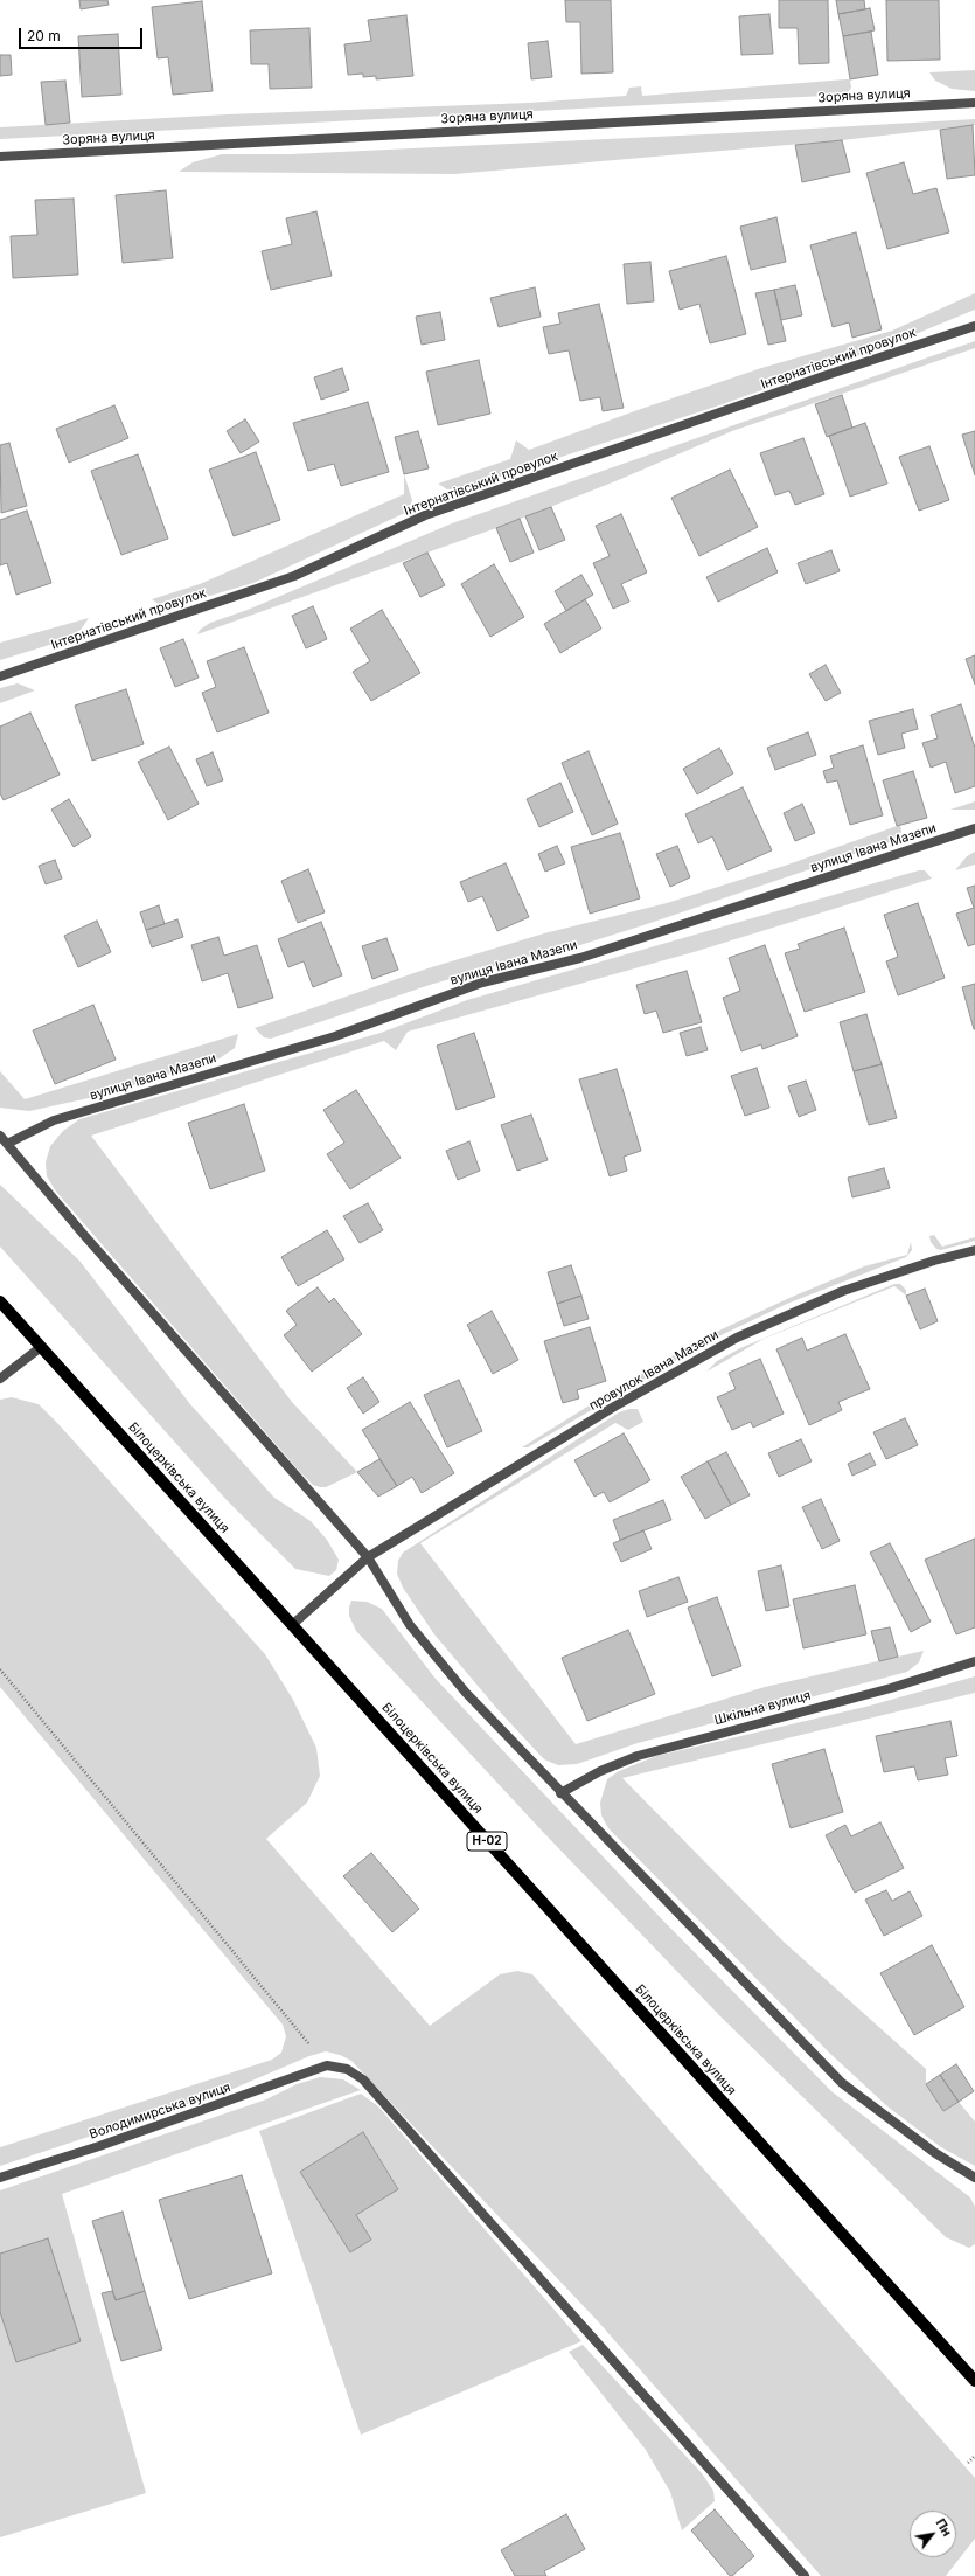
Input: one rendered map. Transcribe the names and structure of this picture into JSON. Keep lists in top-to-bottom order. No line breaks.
{"streets":{"main road":["Білоцерківська вулиця","Н-02"],"street":["Зоряна вулиця","Інтернатівський провулок","вулиця Івана Мазепи","провулок Івана Мазепи","Шкільна вулиця","Володимирська вулиця"]},"crossings":[["провулок Івана Мазепи","Білоцерківська вулиця"]],"scale_bar":"20 m","north":"top right"}
